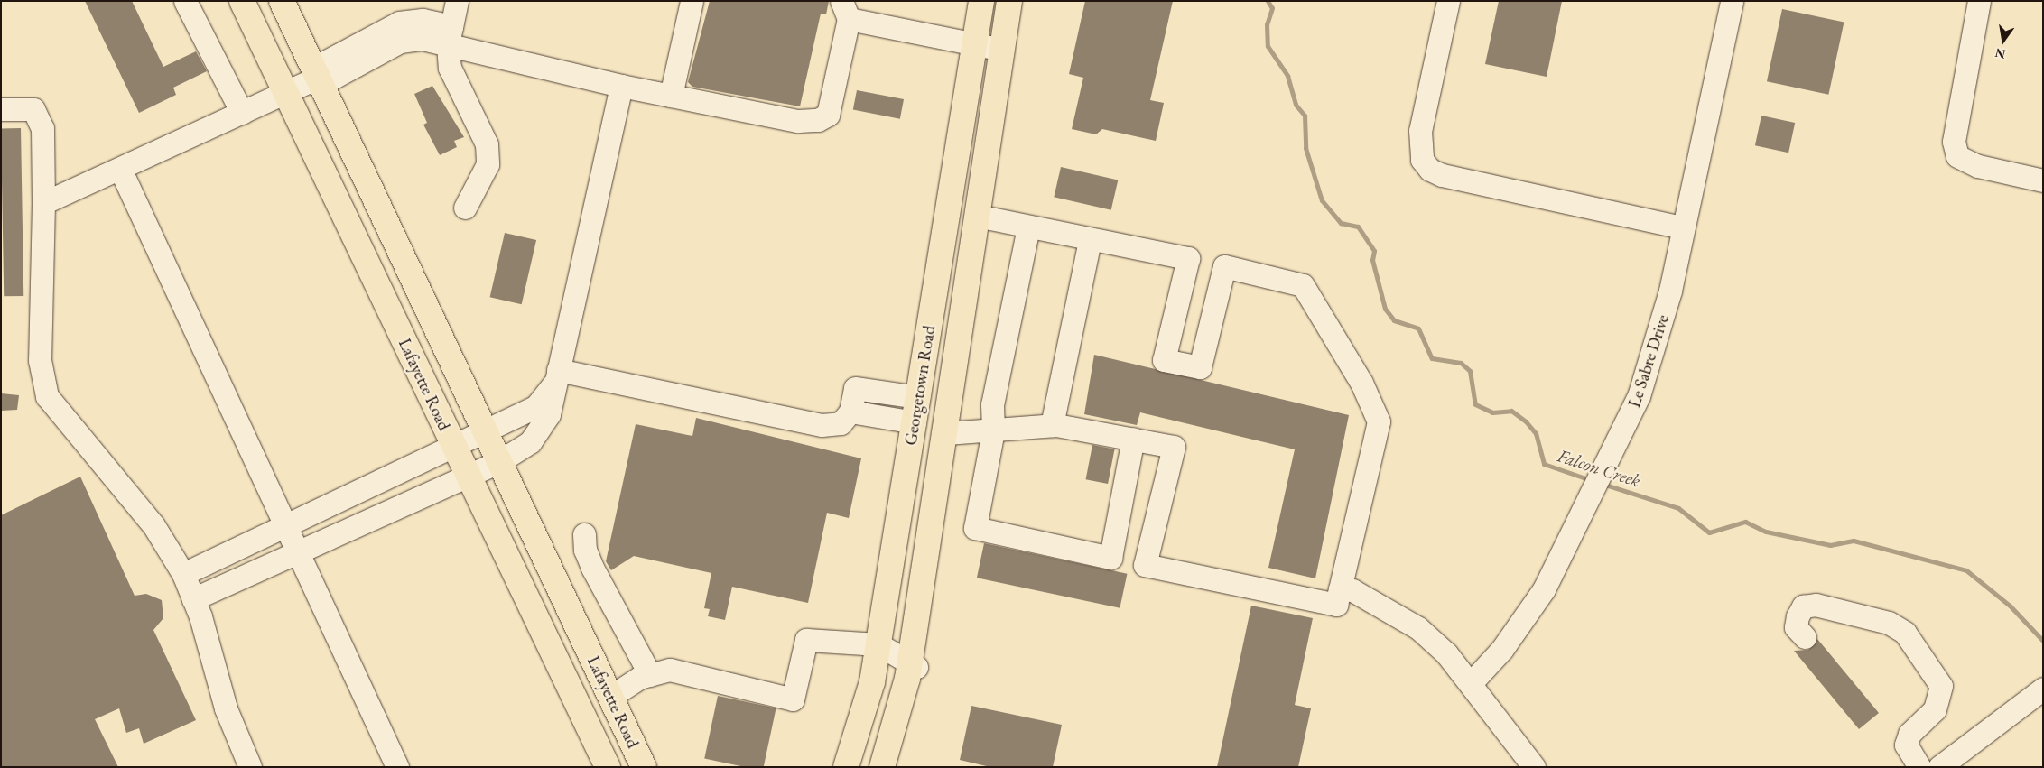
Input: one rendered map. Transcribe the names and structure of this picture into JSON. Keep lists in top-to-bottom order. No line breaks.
{"streets":{"main road":["Lafayette Road","Georgetown Road"],"street":["Le Sabre Drive"]},"water":["Falcon Creek"],"north":"bottom"}
